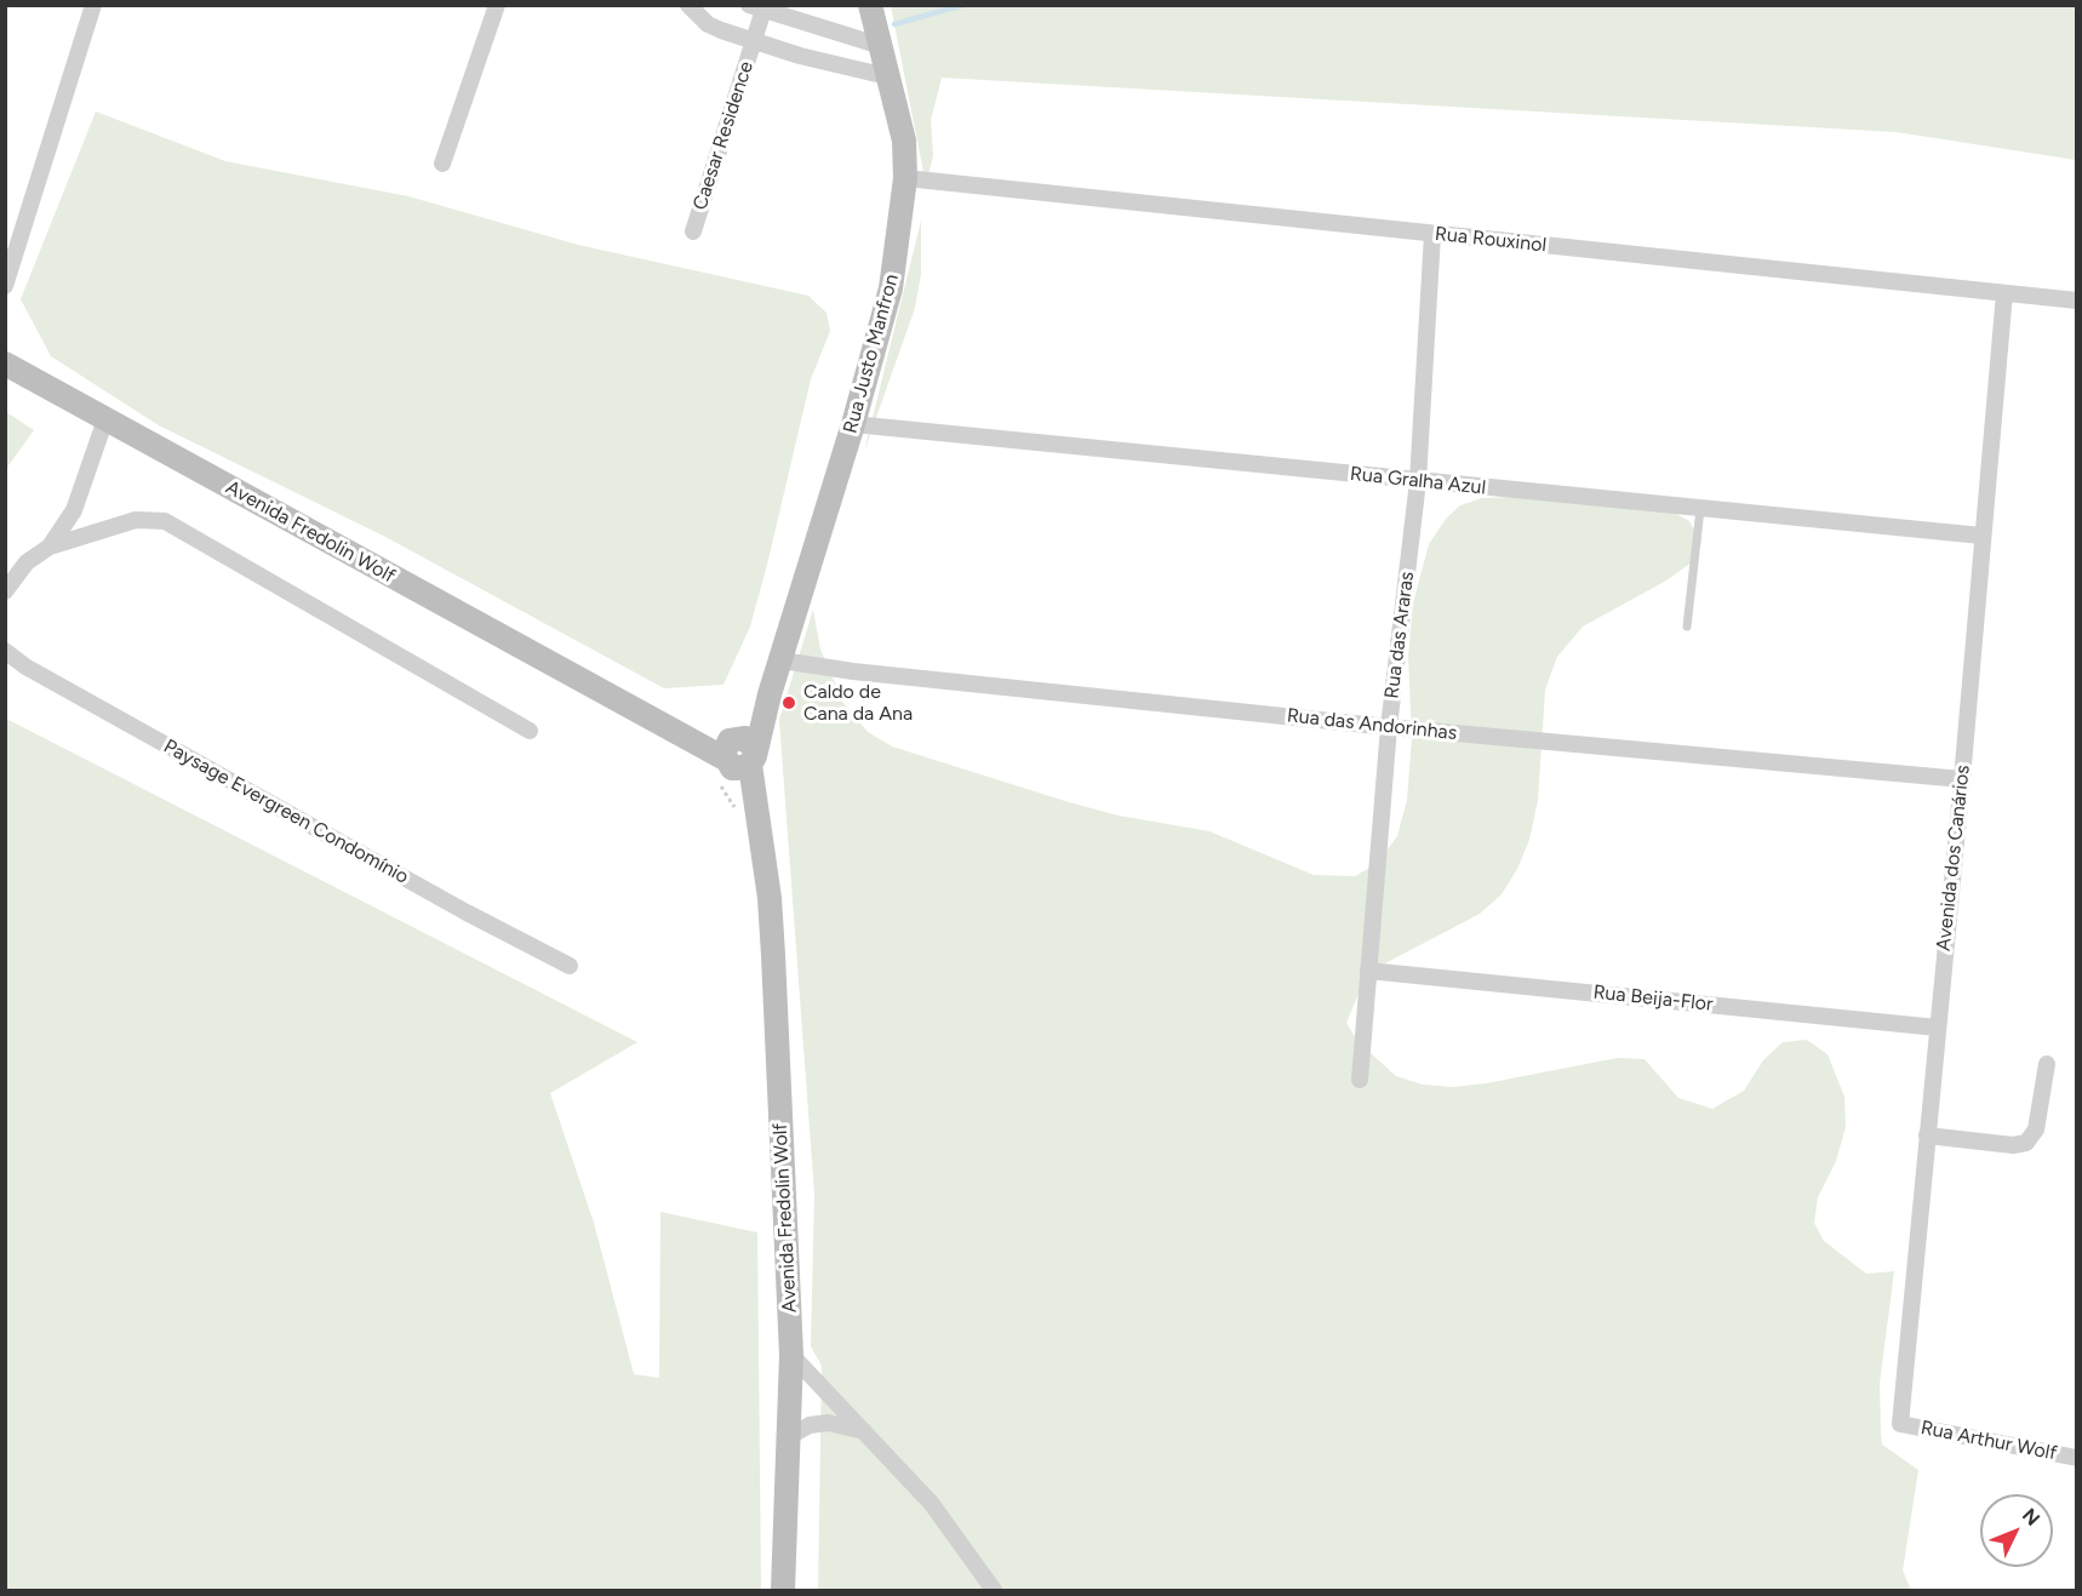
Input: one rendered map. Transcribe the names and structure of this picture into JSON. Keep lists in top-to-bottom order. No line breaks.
{"streets":{"main road":["Rua Justo Manfron","Avenida Fredolin Wolf"],"street":["Caesar Residence","Rua Rouxinol","Rua Gralha Azul","Rua das Araras","Rua das Andorinhas","Paysage Evergreen Condomínio","Avenida dos Canários","Rua Beija-Flor","Rua Arthur Wolf"]},"crossings":[["Caesar Residence","Rua Justo Manfron"],["Rua Rouxinol","Rua Justo Manfron"],["Rua Rouxinol","Rua das Araras"],["Rua Rouxinol","Avenida dos Canários"],["Rua Justo Manfron","Rua Gralha Azul"],["Rua Justo Manfron","Avenida Fredolin Wolf"],["Rua Justo Manfron","Rua das Andorinhas"],["Rua Gralha Azul","Rua das Araras"],["Rua Gralha Azul","Avenida dos Canários"],["Rua das Araras","Rua das Andorinhas"],["Rua das Araras","Rua Beija-Flor"],["Rua das Andorinhas","Avenida dos Canários"],["Avenida dos Canários","Rua Beija-Flor"],["Avenida dos Canários","Rua Arthur Wolf"]],"places":["Caldo de Cana da Ana"],"north":"top right"}
